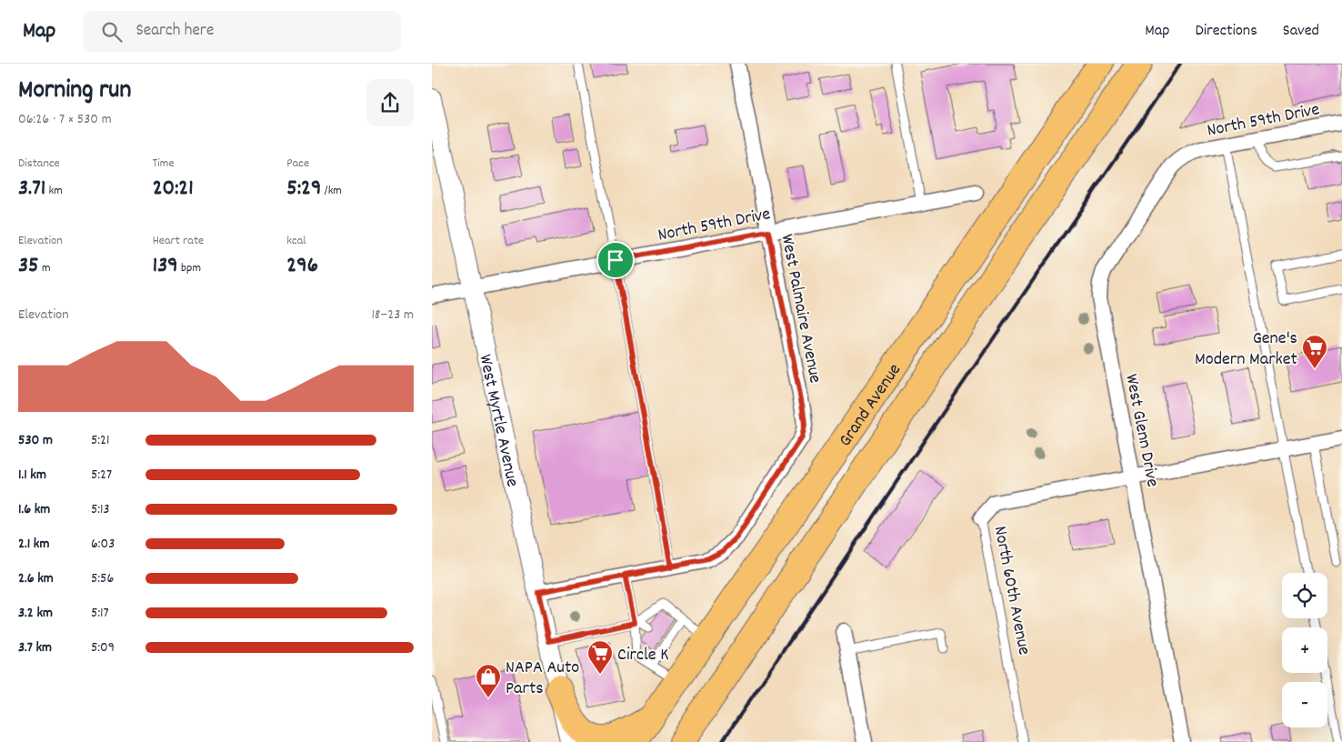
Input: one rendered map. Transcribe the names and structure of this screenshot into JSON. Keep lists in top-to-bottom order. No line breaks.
{"streets":{"highway":["Grand Avenue"],"street":["North 59th Drive","West Palmaire Avenue","West Myrtle Avenue","West Glenn Drive","North 60th Avenue"]},"crossings":[["North 59th Drive","West Palmaire Avenue"],["North 59th Drive","West Myrtle Avenue"],["North 59th Drive","West Glenn Drive"],["West Glenn Drive","North 60th Avenue"]],"places":{"supermarket":["Gene's Modern Market","Circle K"],"shop":["NAPA Auto Parts"]},"page":{"header":"Map","search":"Search here","nav":["Map","Directions","Saved"],"heading":["Morning run","06:26 · 7 × 530 m"],"stats":[["Distance","3.71 km"],["Time","20:21"],["Pace","5:29 /km"],["Elevation","35 m"],["Heart rate","139 bpm"],["kcal","296"]],"chart":["Elevation","18–23 m"],"list":[{"name":"530 m","note":"5:21"},{"name":"1.1 km","note":"5:27"},{"name":"1.6 km","note":"5:13"},{"name":"2.1 km","note":"6:03"},{"name":"2.6 km","note":"5:56"},{"name":"3.2 km","note":"5:17"},{"name":"3.7 km","note":"5:09"}],"map_buttons":["+","−"]}}
